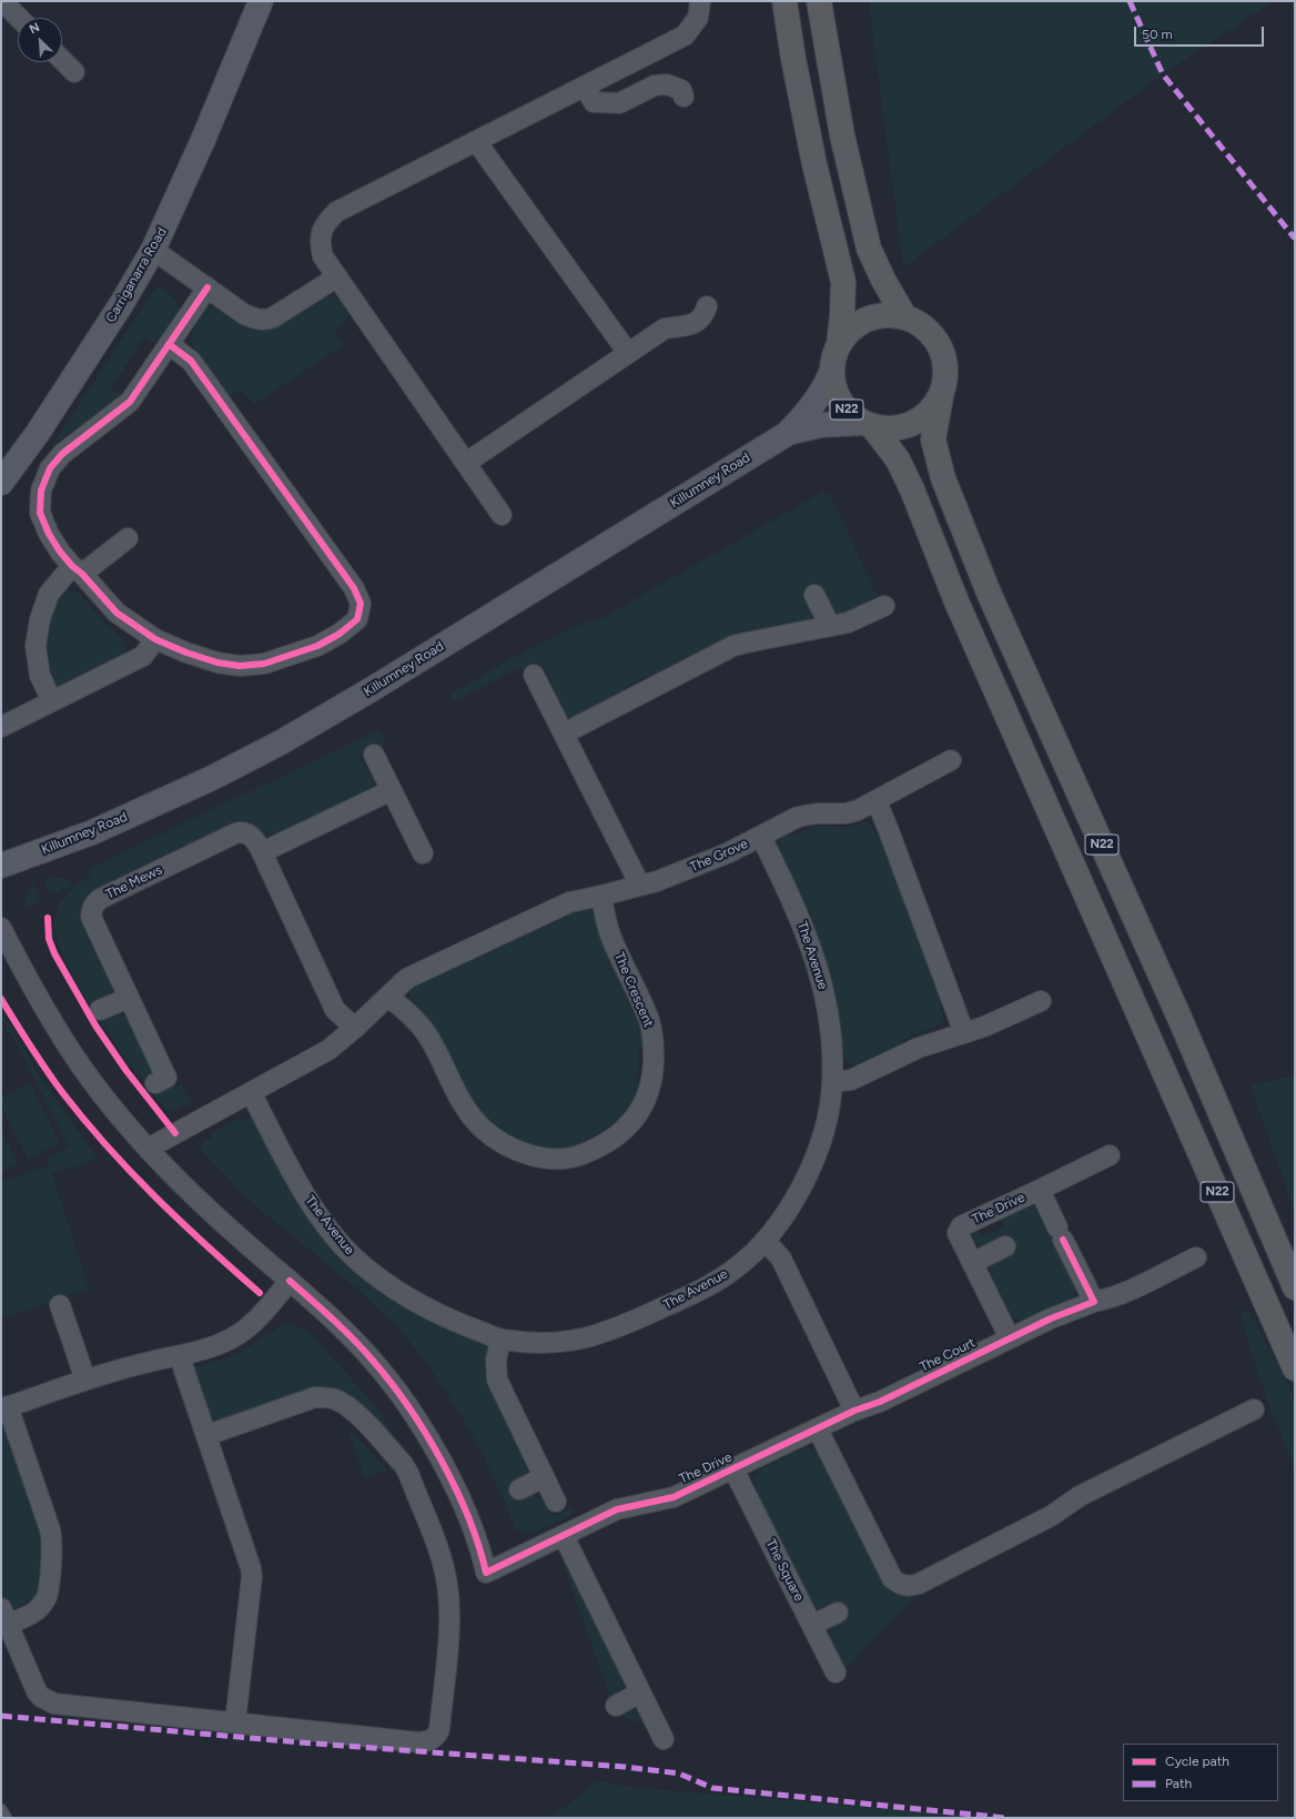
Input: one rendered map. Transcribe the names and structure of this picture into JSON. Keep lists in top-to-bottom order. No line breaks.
{"streets":{"highway":["N22"],"street":["Carriganarra Road","Killumney Road","The Grove","The Mews","The Avenue","The Crescent","The Drive","The Court","The Square"]},"crossings":[["N22","Killumney Road"],["The Grove","The Avenue"],["The Drive","The Court"],["The Drive","The Square"]],"legend":["Cycle path","Path"],"scale_bar":"50 m","north":"top left"}
